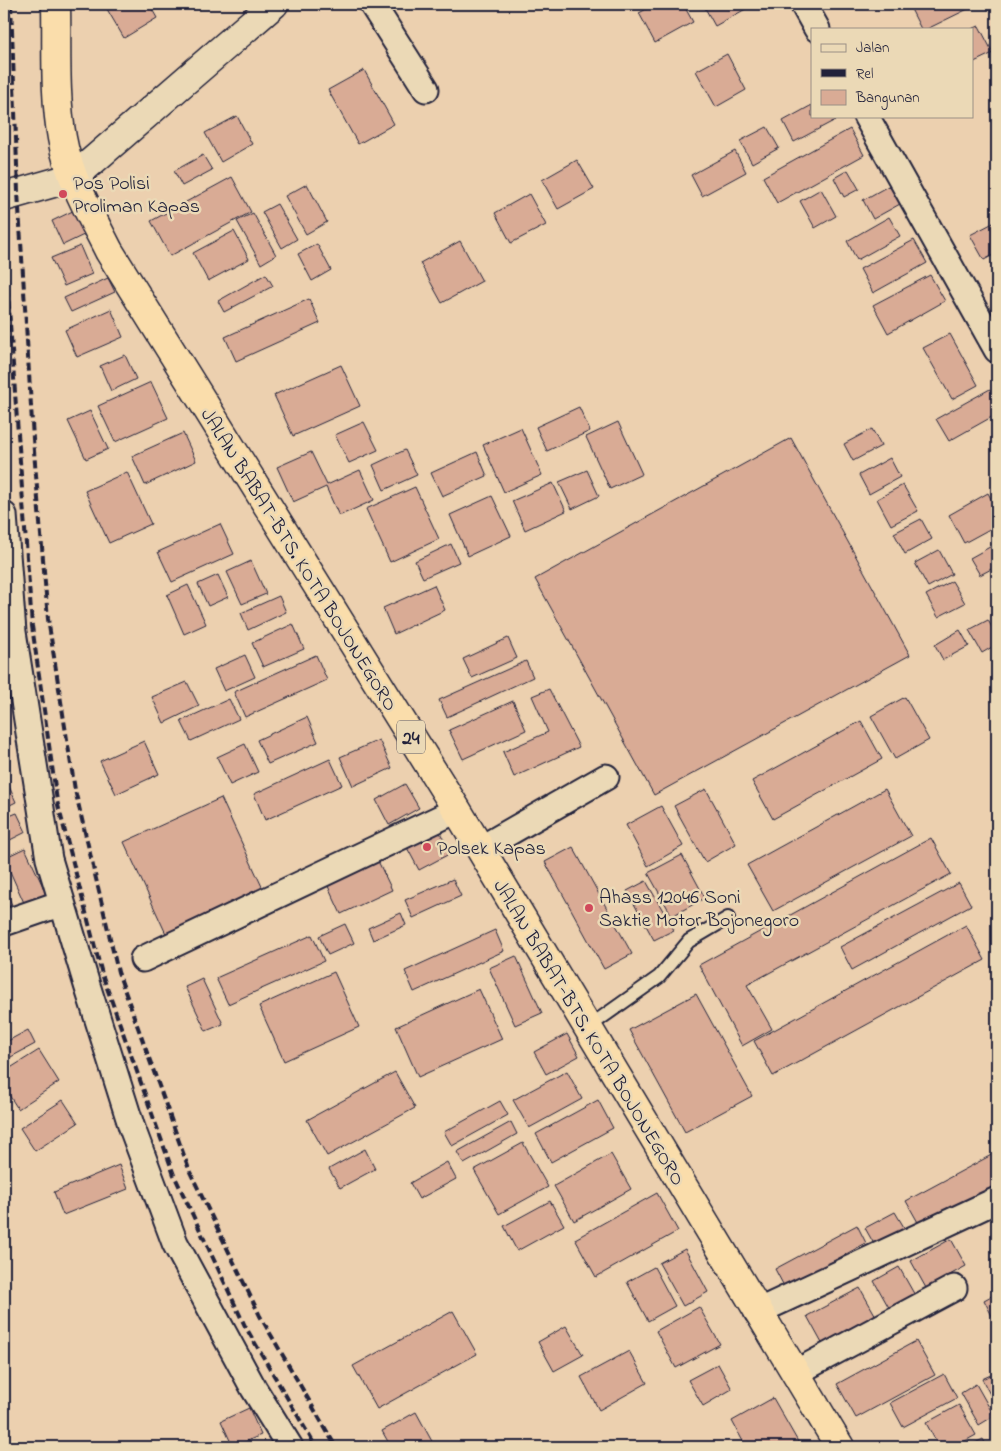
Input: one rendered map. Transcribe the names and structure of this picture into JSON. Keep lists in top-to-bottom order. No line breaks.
{"streets":{"highway":["JALAN BABAT-BTS. KOTA BOJONEGORO","24"]},"places":["Pos Polisi Proliman Kapas","Polsek Kapas","Ahass 12046 Soni Saktie Motor Bojonegoro"],"legend":["Jalan","Rel","Bangunan"]}
